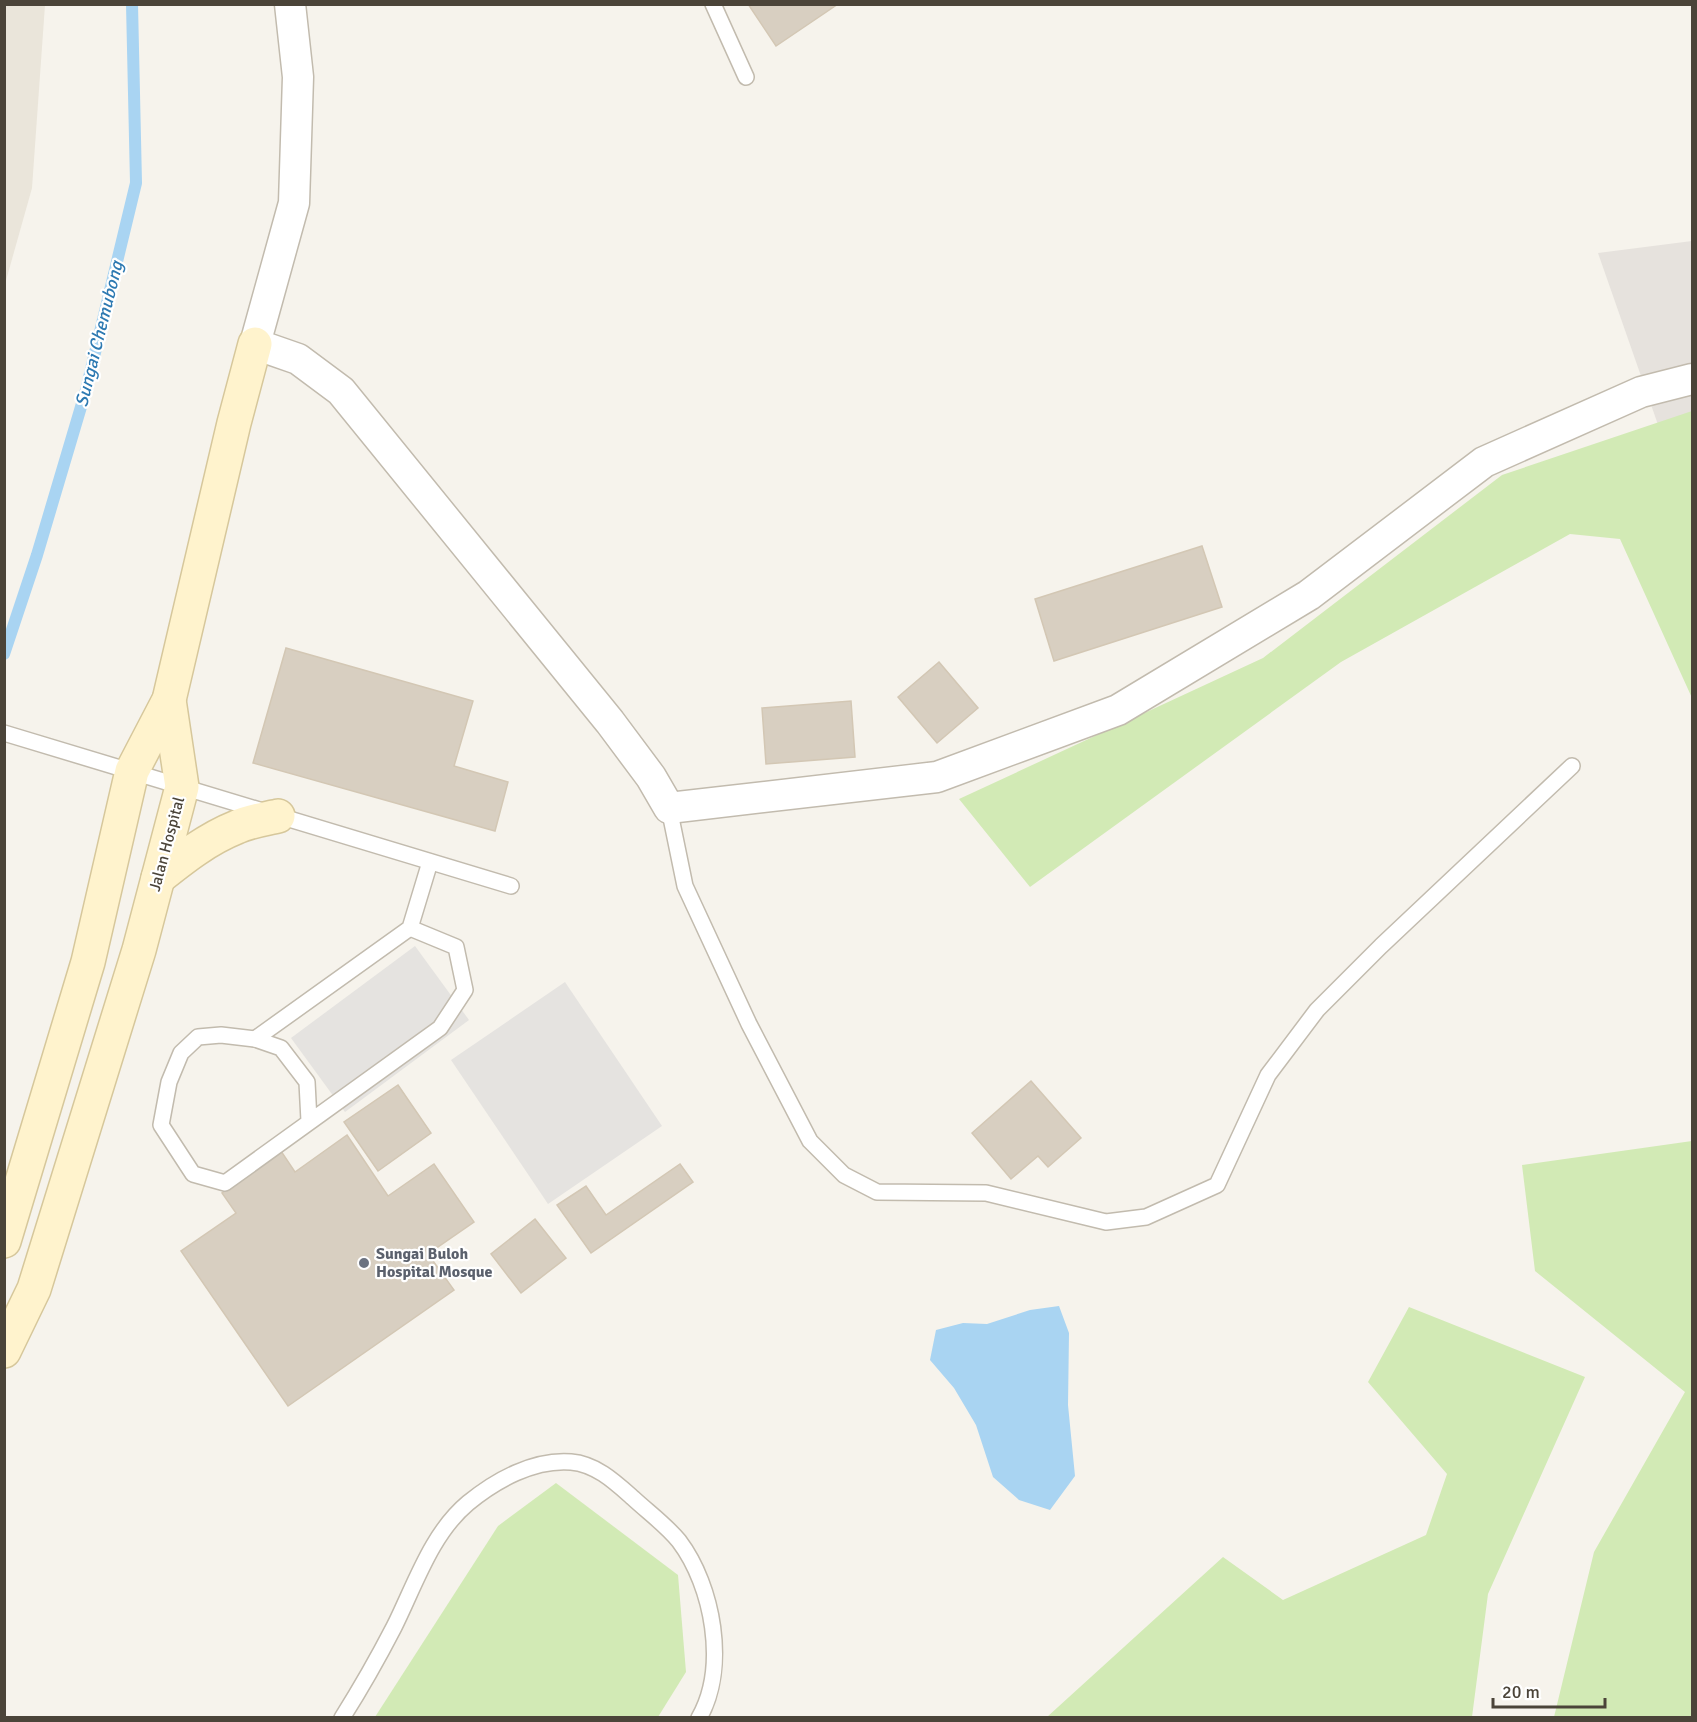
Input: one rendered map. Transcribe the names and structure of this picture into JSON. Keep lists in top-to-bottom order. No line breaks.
{"streets":{"main road":["Jalan Hospital"]},"water":["Sungai Chemubong"],"places":["Sungai Buloh Hospital Mosque"],"scale_bar":"20 m"}
